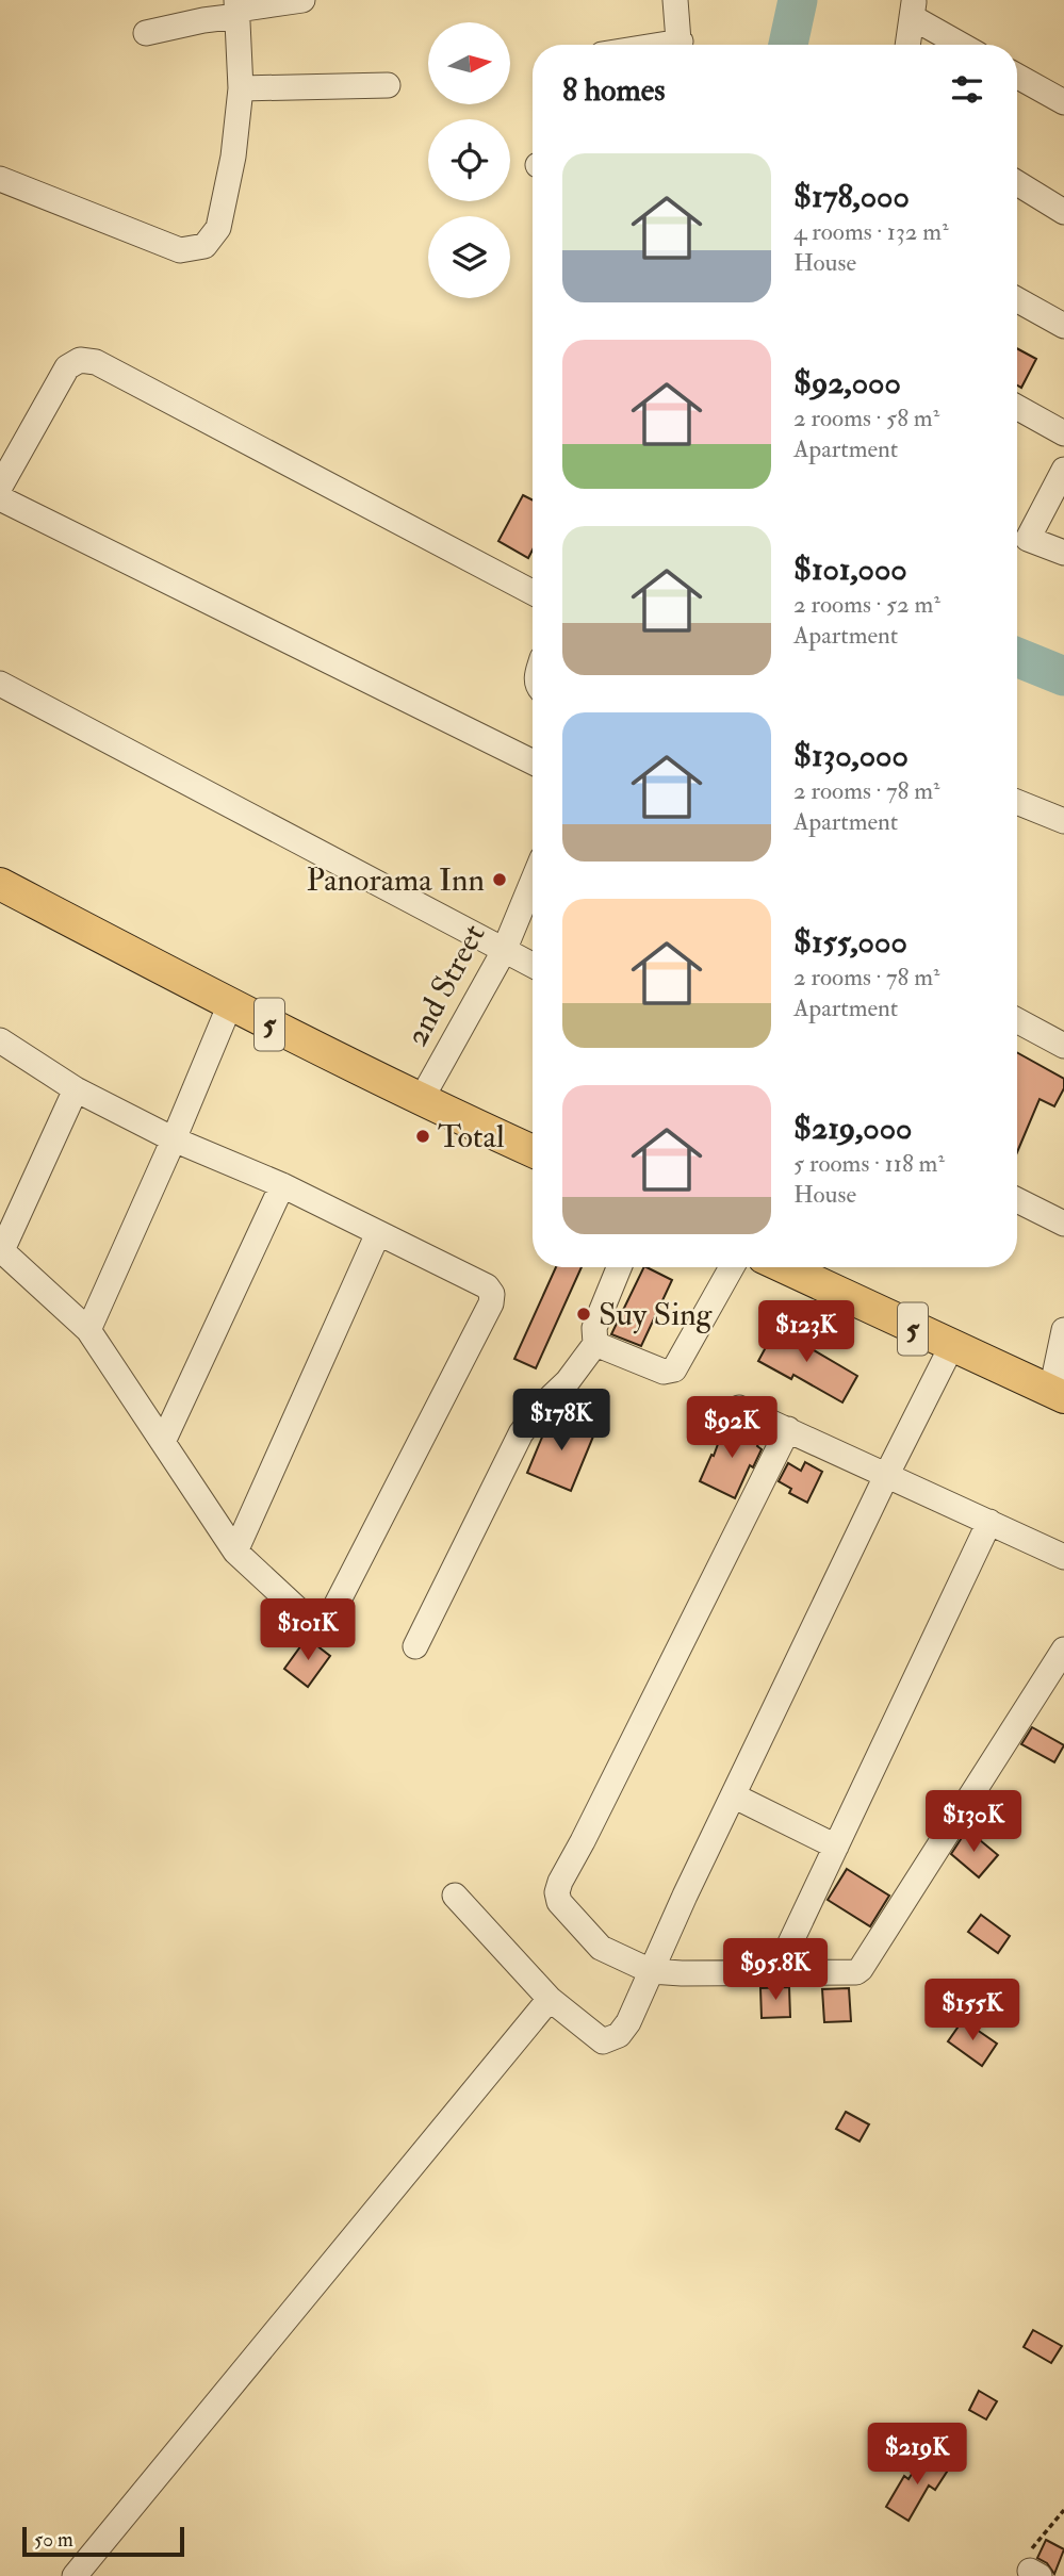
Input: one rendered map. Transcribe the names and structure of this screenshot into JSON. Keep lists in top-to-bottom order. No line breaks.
{"streets":{"main road":["5"],"street":["2nd Street"]},"crossings":[["2nd Street","5"]],"places":["Panorama Inn","Total","Suy Sing"],"scale_bar":"50 m","north":"right","page":{"heading":"8 homes","list":[{"name":"$178,000","note":"4 rooms · 132 m² · House"},{"name":"$92,000","note":"2 rooms · 58 m² · Apartment"},{"name":"$101,000","note":"2 rooms · 52 m² · Apartment"},{"name":"$130,000","note":"2 rooms · 78 m² · Apartment"},{"name":"$155,000","note":"2 rooms · 78 m² · Apartment"},{"name":"$219,000","note":"5 rooms · 118 m² · House"}],"price":["$123K","$178K","$92K","$101K","$130K","$95.8K","$155K","$219K"],"scale":"50 m"}}
